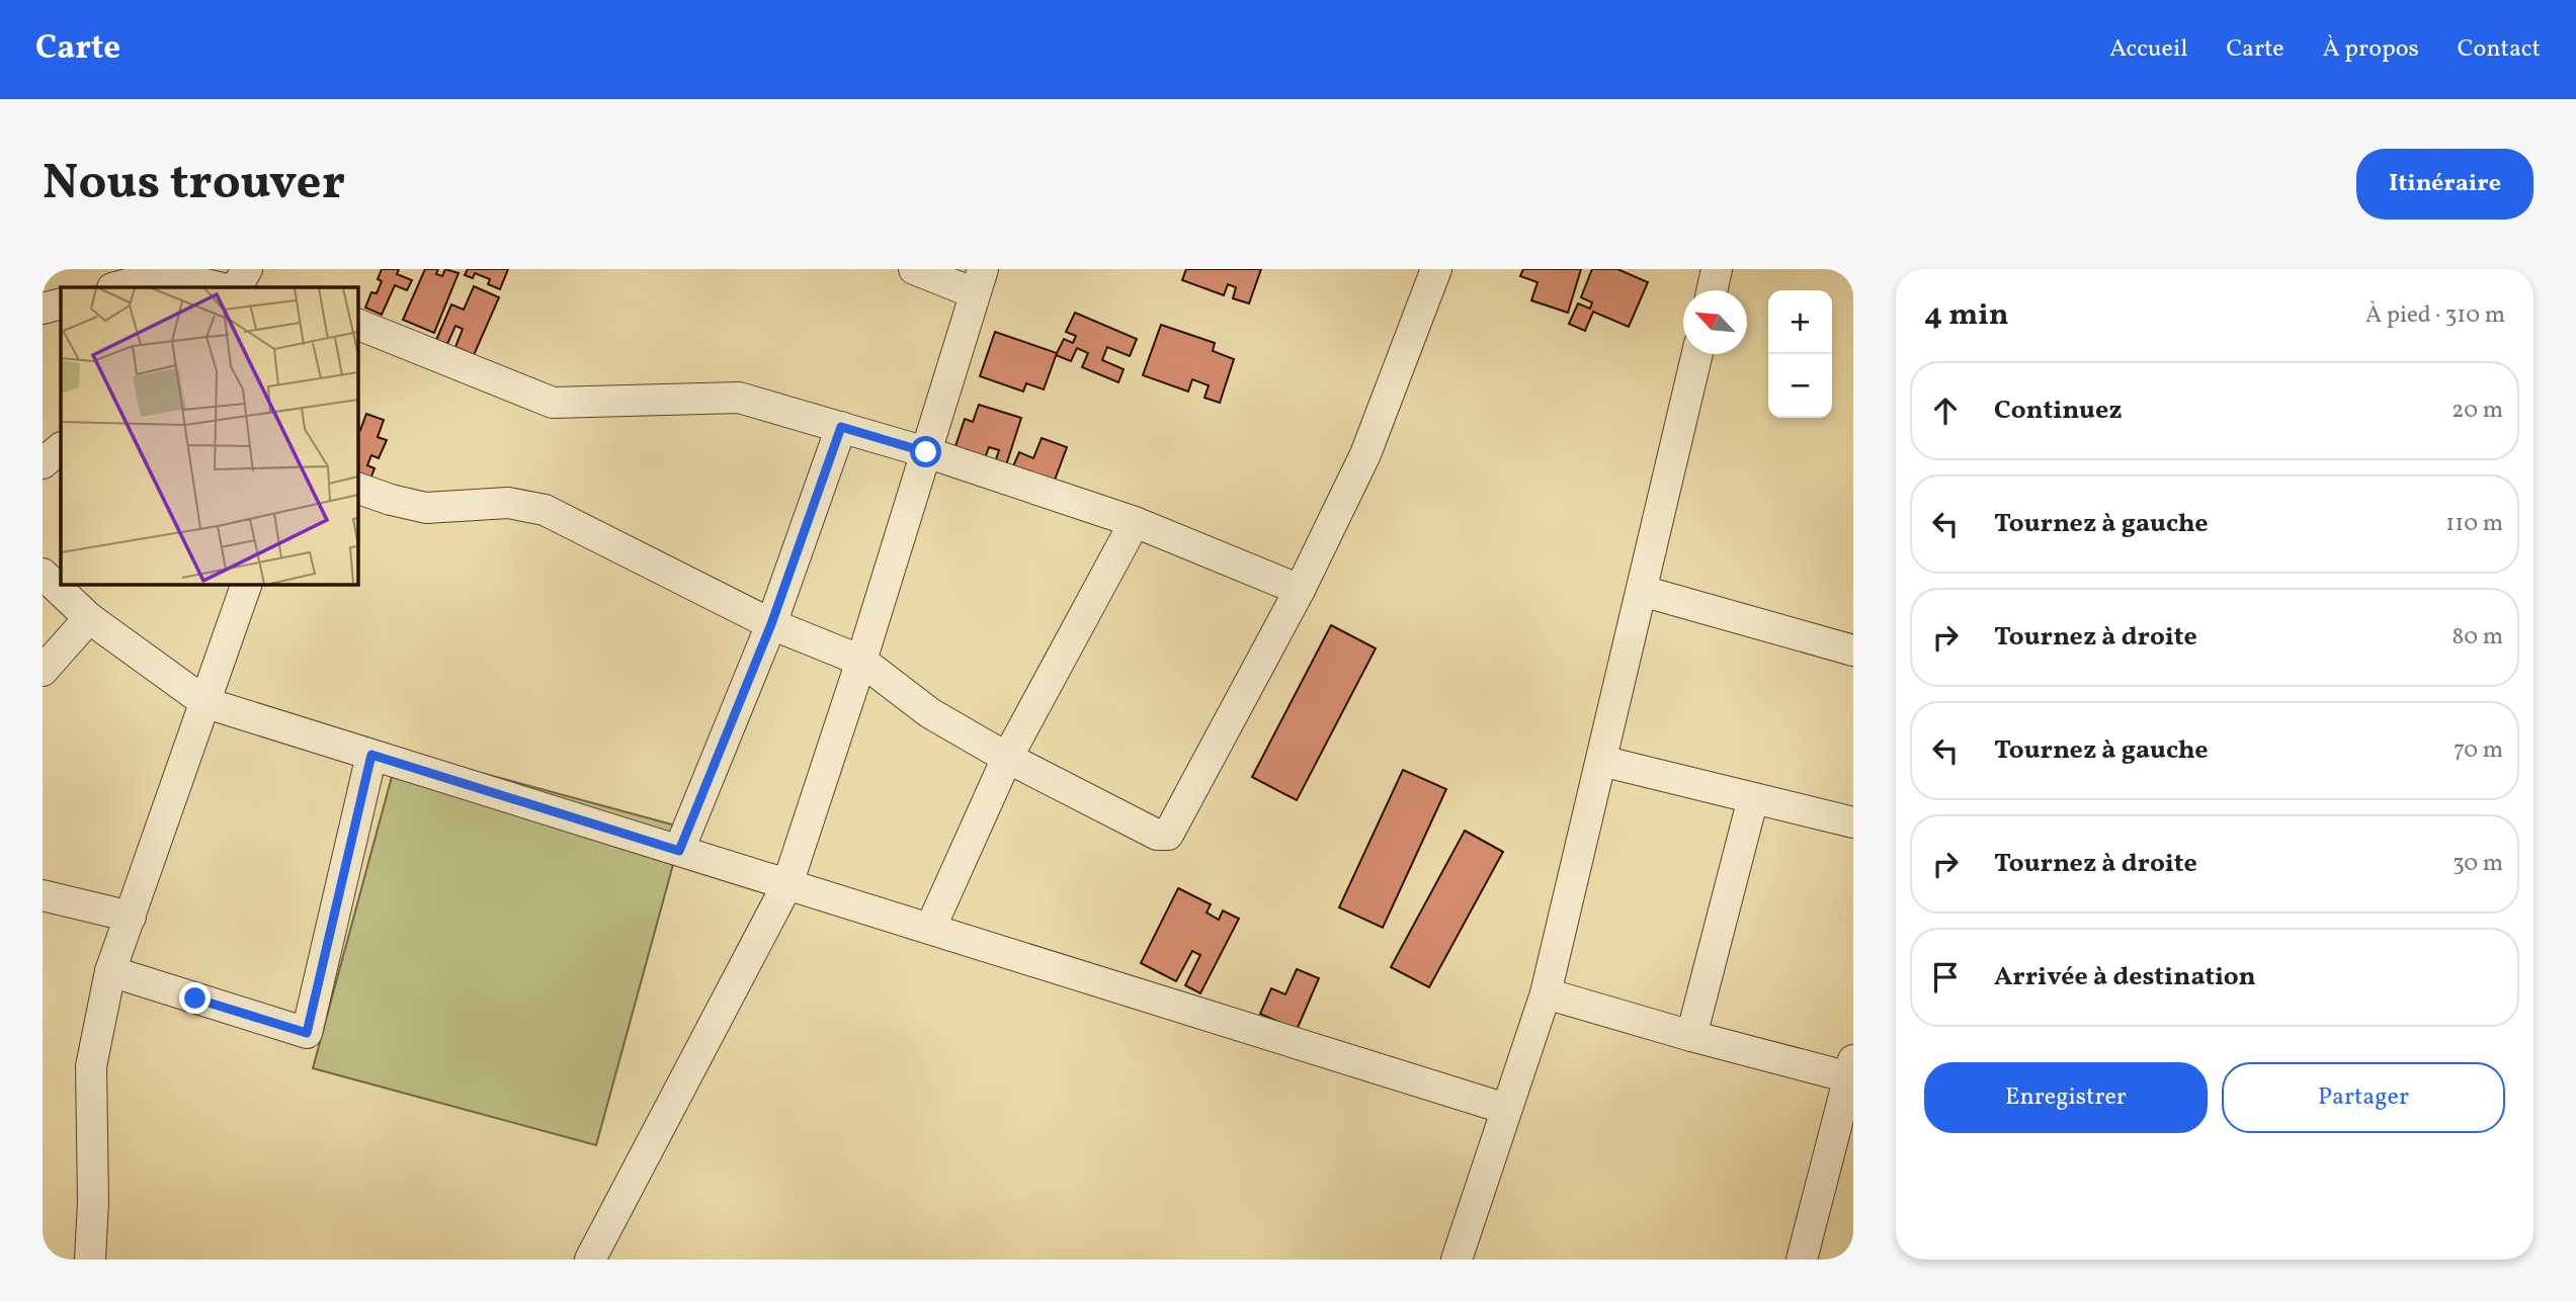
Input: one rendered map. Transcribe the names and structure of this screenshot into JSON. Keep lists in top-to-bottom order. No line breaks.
{"north":"top left","page":{"header":"Carte","nav":["Accueil","Carte","À propos","Contact"],"buttons":["Itinéraire",["Enregistrer","Partager"]],"title":"Nous trouver","heading":["4 min","À pied · 310 m"],"map_buttons":["+","−"],"list":[["Continuez","20 m"],["Tournez à gauche","110 m"],["Tournez à droite","80 m"],["Tournez à gauche","70 m"],["Tournez à droite","30 m"],"Arrivée à destination"]}}
